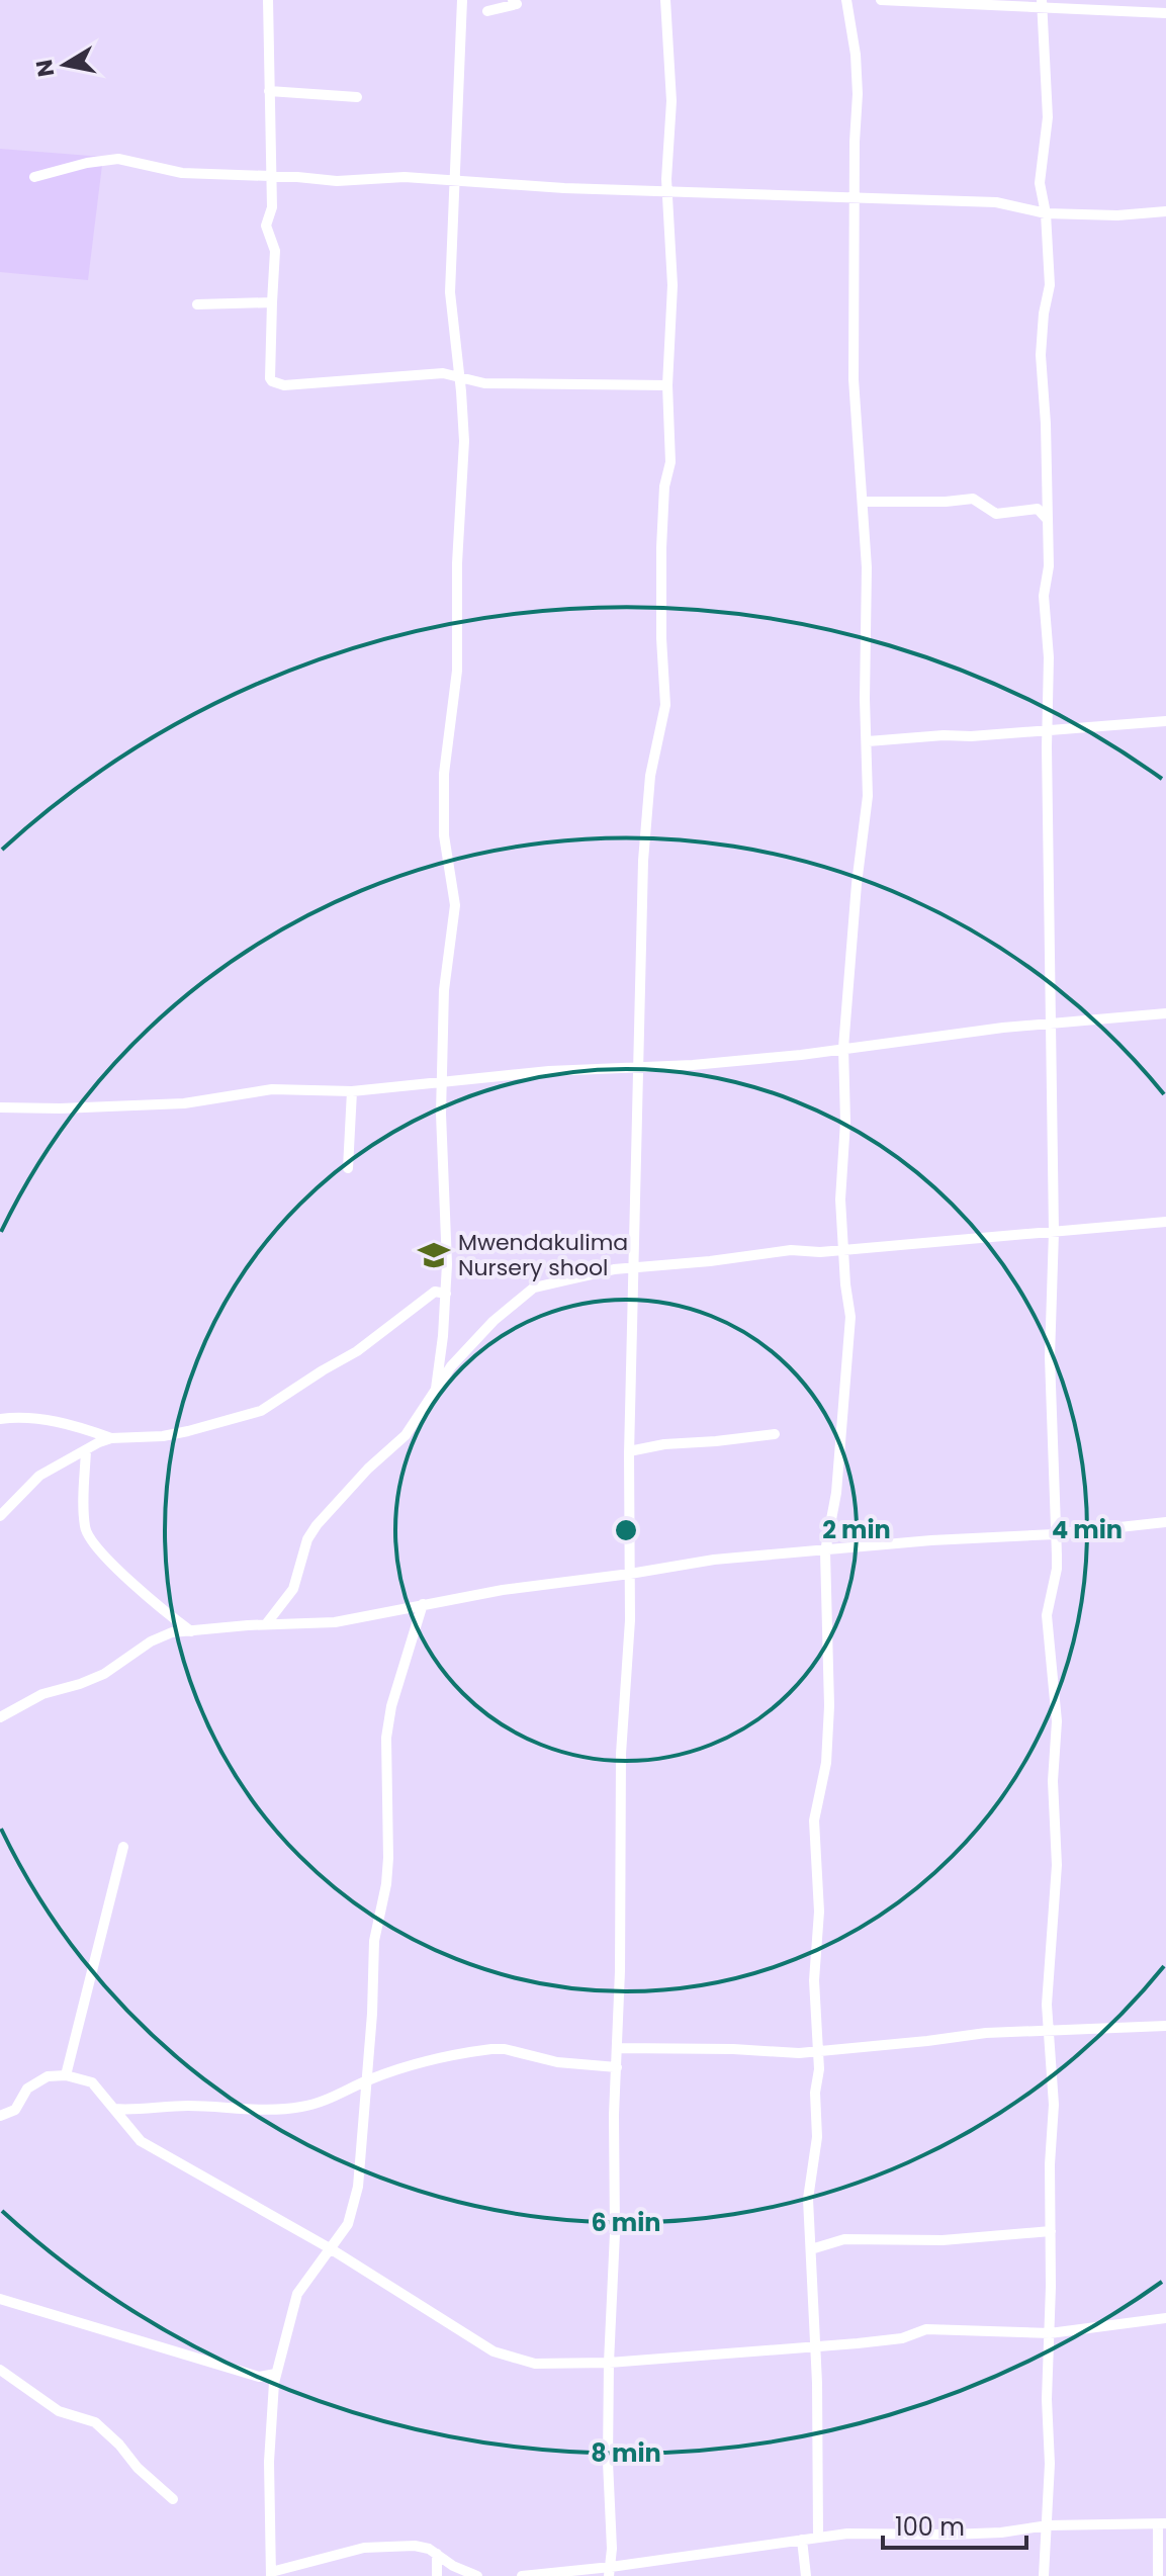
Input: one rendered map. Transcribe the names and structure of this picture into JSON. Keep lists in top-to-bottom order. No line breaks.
{"places":{"school or university":["Mwendakulima Nursery shool"]},"scale_bar":"100 m","north":"left","rings":["2 min","4 min","6 min","8 min"]}
